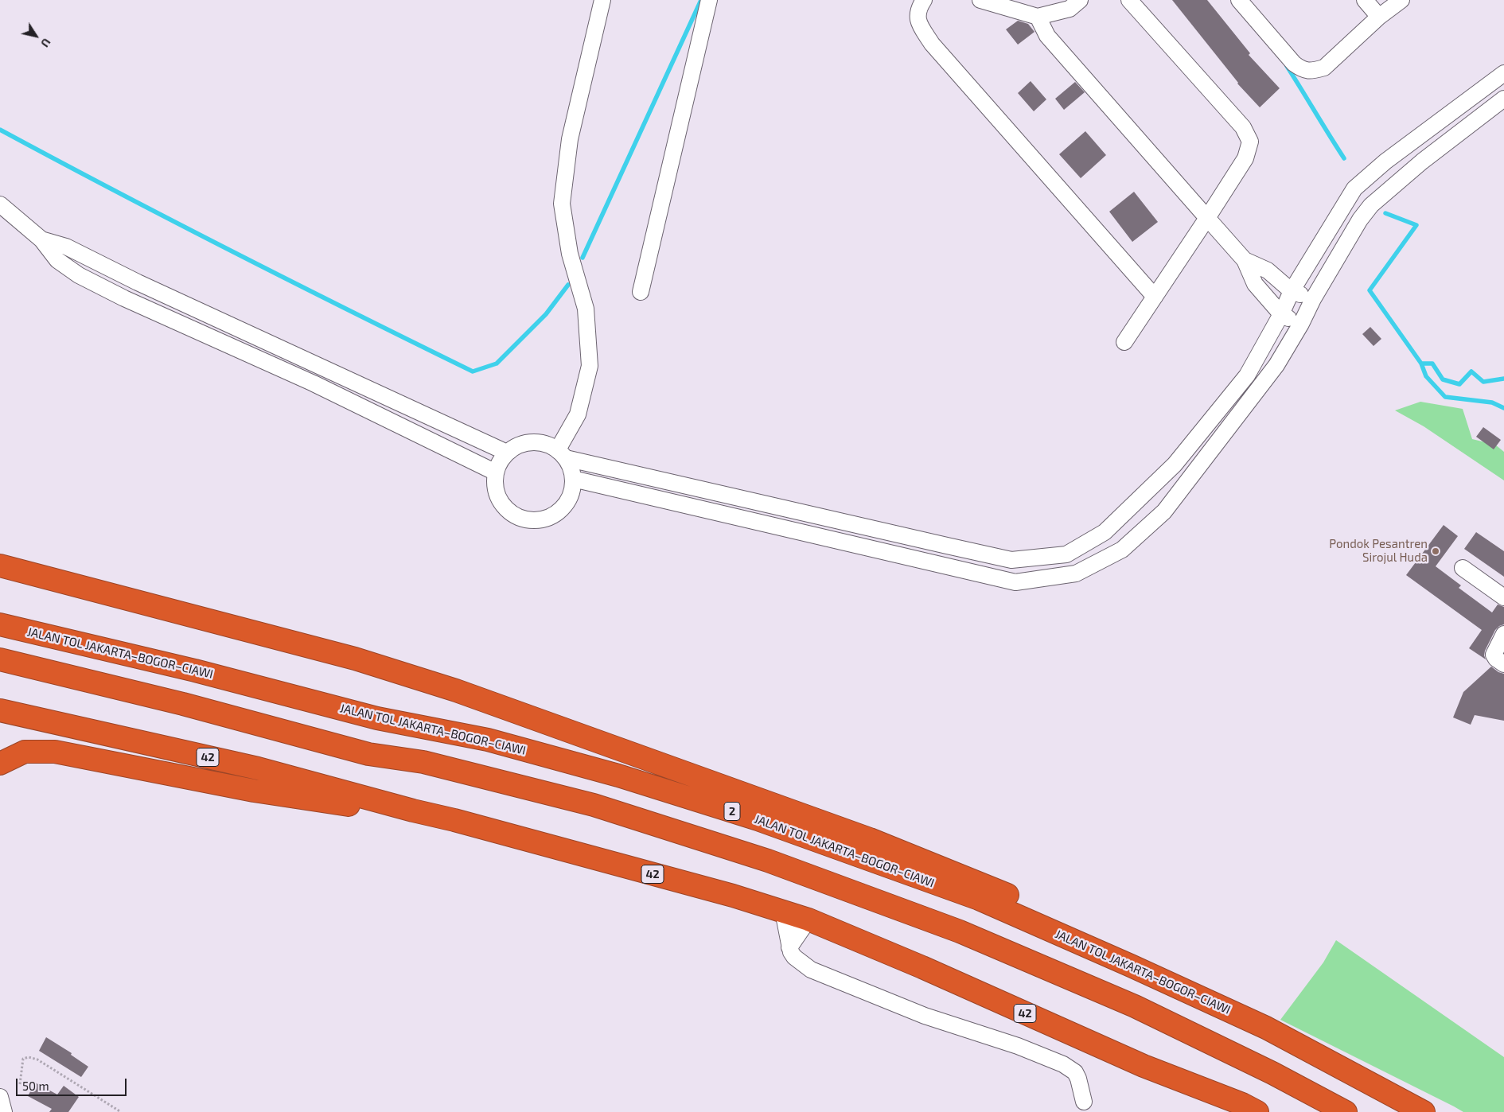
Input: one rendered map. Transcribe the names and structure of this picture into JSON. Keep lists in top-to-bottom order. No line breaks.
{"streets":{"highway":["JALAN TOL JAKARTA–BOGOR–CIAWI","42","2"]},"places":["Pondok Pesantren Sirojul Huda"],"scale_bar":"50 m","north":"bottom right"}
